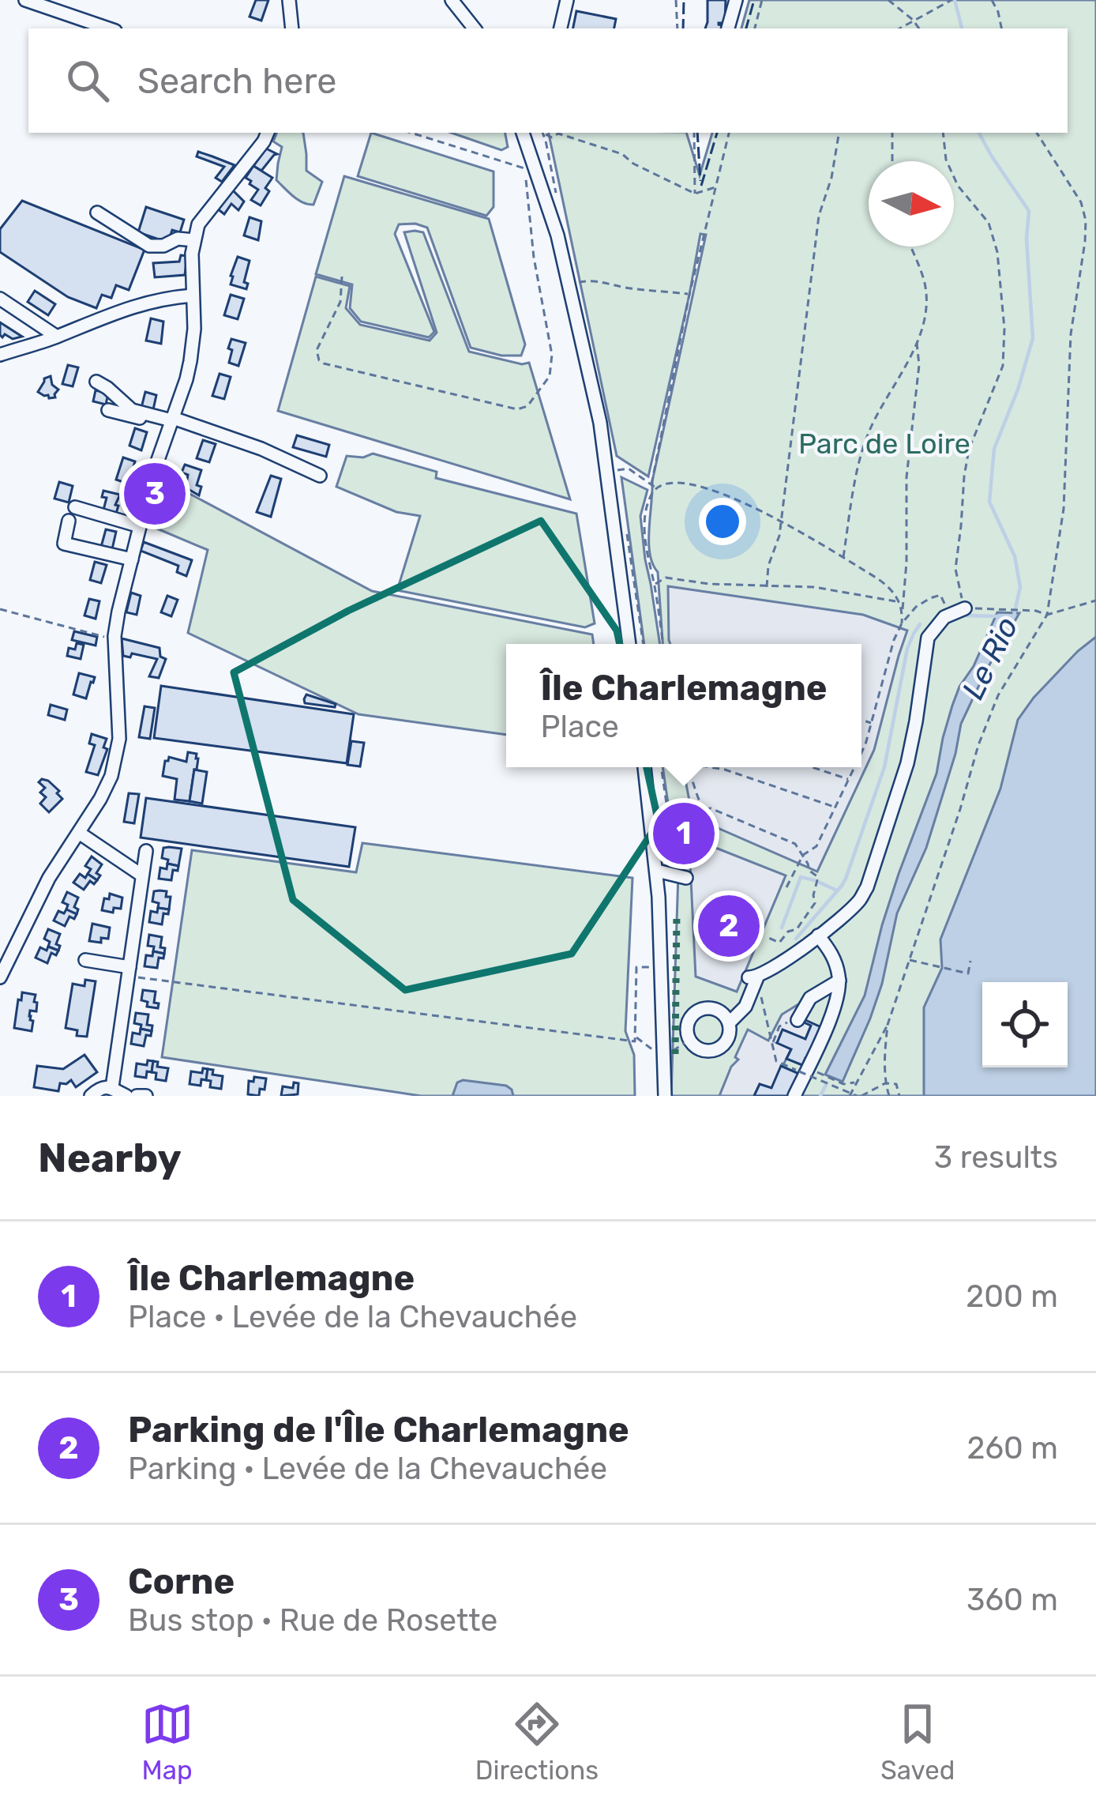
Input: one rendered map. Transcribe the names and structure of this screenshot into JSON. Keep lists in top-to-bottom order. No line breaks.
{"water":["Le Rio"],"parks":["Parc de Loire"],"north":"right","page":{"search":"Search here","pins":["3","1","2"],"popup":["Île Charlemagne","Place"],"heading":["Nearby","3 results"],"list":[{"mark":"1","name":"Île Charlemagne","note":"Place · Levée de la Chevauchée","value":"200 m"},{"mark":"2","name":"Parking de l'Île Charlemagne","note":"Parking · Levée de la Chevauchée","value":"260 m"},{"mark":"3","name":"Corne","note":"Bus stop · Rue de Rosette","value":"360 m"}],"nav":["Map","Directions","Saved"]}}
